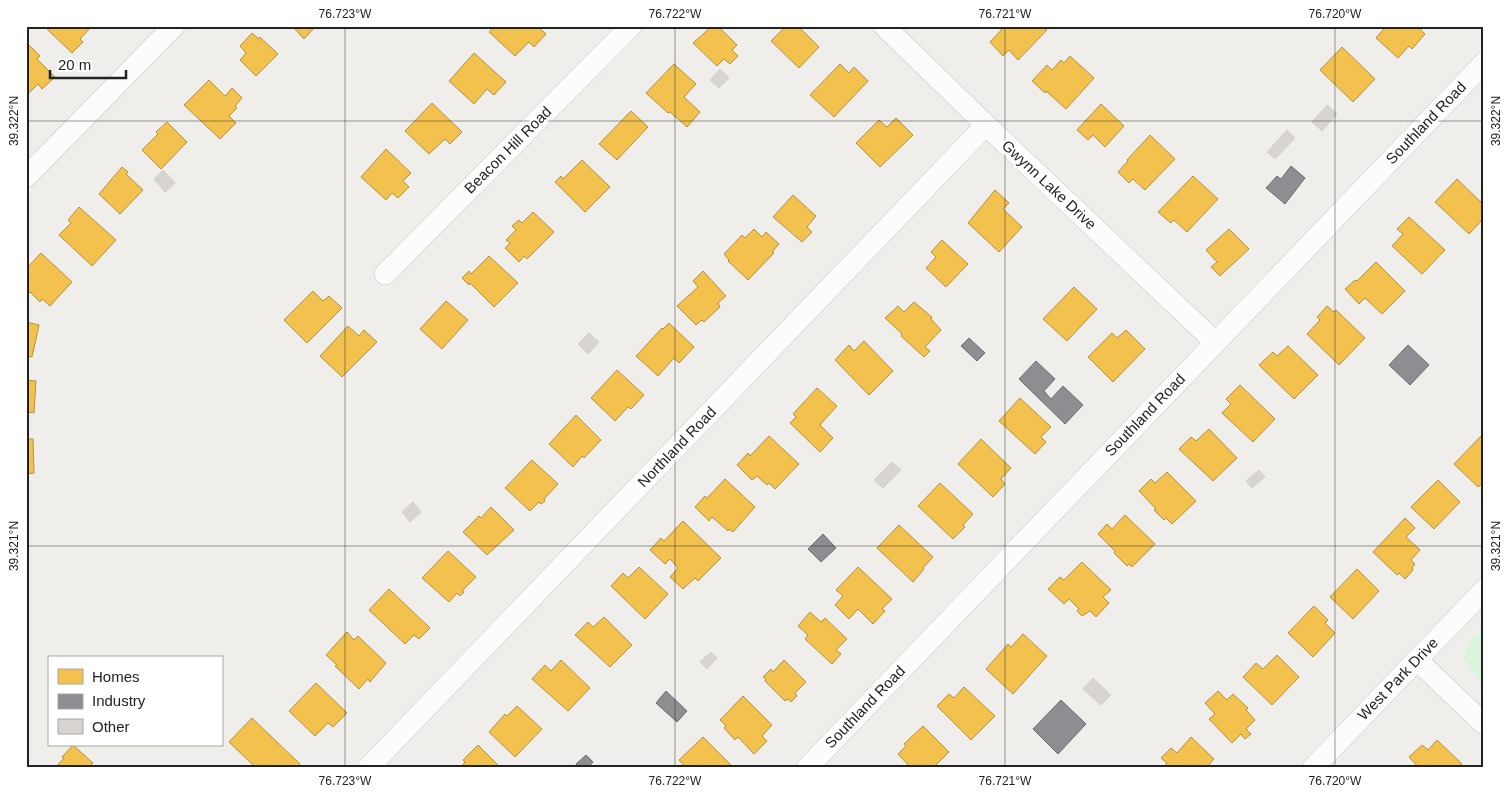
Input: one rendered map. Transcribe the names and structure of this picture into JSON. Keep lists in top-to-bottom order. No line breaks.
{"streets":{"street":["Southland Road","Beacon Hill Road","Gwynn Lake Drive","Northland Road","West Park Drive"]},"crossings":[["Southland Road","Gwynn Lake Drive"],["Gwynn Lake Drive","Northland Road"]],"legend":["Homes","Industry","Other"],"scale_bar":"20 m","coordinates":["76.723°W","76.722°W","76.721°W","76.720°W","39.322°N","39.321°N"]}
